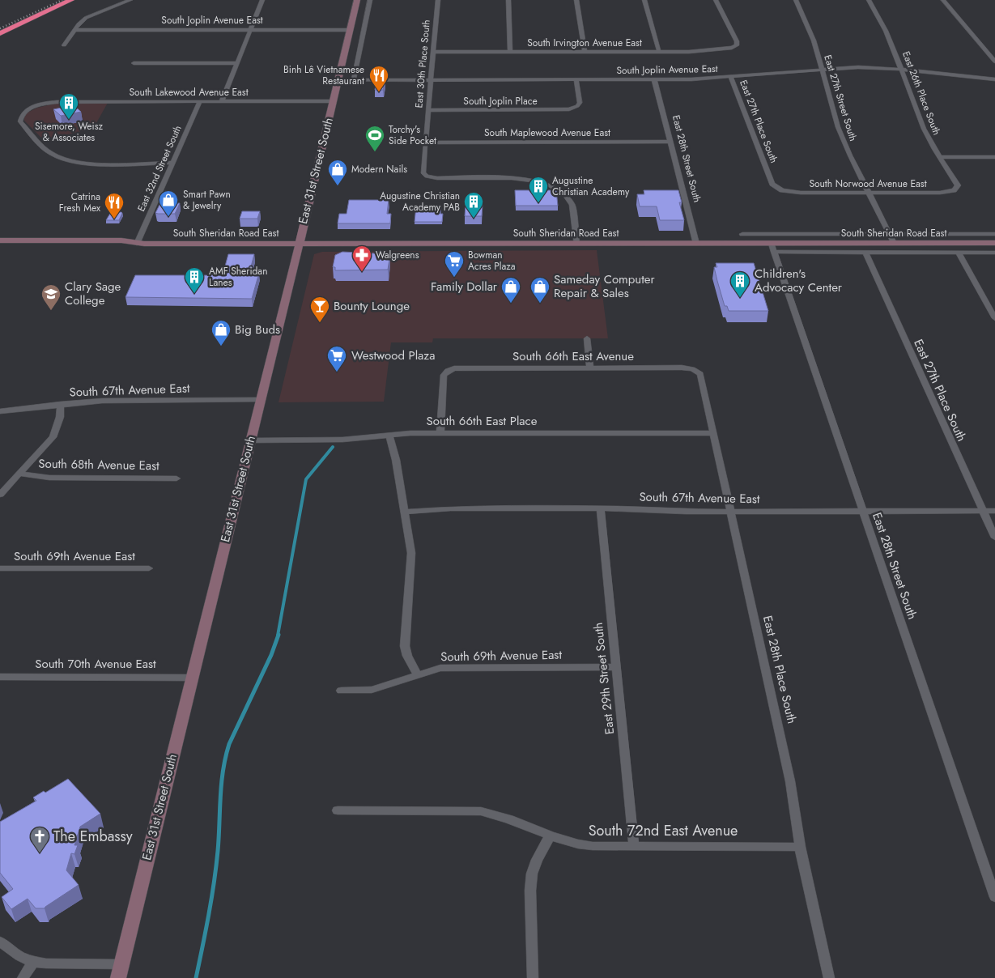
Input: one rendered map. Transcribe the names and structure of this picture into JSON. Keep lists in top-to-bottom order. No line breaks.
{"streets":{"main road":["East 31st Street South","South Sheridan Road East"],"street":["South Joplin Avenue East","South Irvington Avenue East","East 30th Place South","South Lakewood Avenue East","East 26th Place South","East 27th Street South","South Joplin Place","East 27th Place South","South Maplewood Avenue East","East 28th Street South","East 32nd Street South","South Norwood Avenue East","South 66th East Avenue","South 67th Avenue East","South 66th East Place","South 68th Avenue East","South 69th Avenue East","South 70th Avenue East","East 28th Place South","East 29th Street South","South 72nd East Avenue"]},"crossings":[["South Joplin Avenue East","East 30th Place South"],["South Joplin Avenue East","East 26th Place South"],["South Joplin Avenue East","East 27th Street South"],["South Joplin Avenue East","South Joplin Place"],["South Joplin Avenue East","East 27th Place South"],["South Joplin Avenue East","East 28th Street South"],["South Joplin Avenue East","East 31st Street South"],["South Irvington Avenue East","East 30th Place South"],["East 30th Place South","South Joplin Place"],["East 30th Place South","South Maplewood Avenue East"],["East 30th Place South","South Sheridan Road East"],["South Lakewood Avenue East","East 32nd Street South"],["South Lakewood Avenue East","East 31st Street South"],["East 26th Place South","South Norwood Avenue East"],["East 27th Street South","South Norwood Avenue East"],["East 27th Street South","South Sheridan Road East"],["East 27th Place South","South Norwood Avenue East"],["East 27th Place South","South Sheridan Road East"],["East 27th Place South","South 67th Avenue East"],["South Maplewood Avenue East","East 28th Street South"],["East 28th Street South","South Sheridan Road East"],["East 28th Street South","South 67th Avenue East"],["East 32nd Street South","South Sheridan Road East"],["East 31st Street South","South Sheridan Road East"],["East 31st Street South","South 67th Avenue East"],["East 31st Street South","South 66th East Place"],["East 31st Street South","South 70th Avenue East"],["South 66th East Avenue","South 66th East Place"],["South 66th East Avenue","East 28th Place South"],["South 67th Avenue East","East 28th Place South"],["South 67th Avenue East","East 29th Street South"],["South 66th East Place","East 28th Place South"],["South 69th Avenue East","East 29th Street South"],["East 28th Place South","South 72nd East Avenue"],["East 29th Street South","South 72nd East Avenue"]],"places":{"restaurant":["Binh Lê Vietnamese Restaurant","Catrina Fresh Mex"],"building":["Sisemore, Weisz & Associates","Augustine Christian Academy","Augustine Christian Academy PAB","AMF Sheridan Lanes","Children's Advocacy Center"],"sports":["Torchy's Side Pocket"],"shop":["Modern Nails","Smart Pawn & Jewelry","Family Dollar","Sameday Computer Repair & Sales","Big Buds"],"pharmacy":["Walgreens"],"supermarket":["Bowman Acres Plaza","Westwood Plaza"],"school or university":["Clary Sage College"],"bar":["Bounty Lounge"],"church":["The Embassy"]}}
